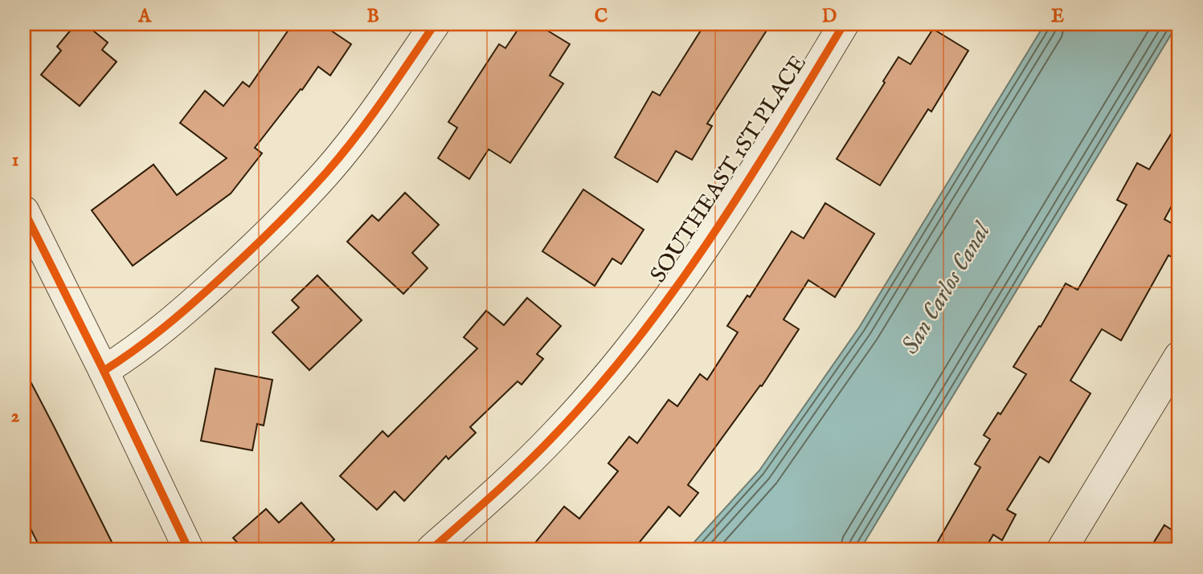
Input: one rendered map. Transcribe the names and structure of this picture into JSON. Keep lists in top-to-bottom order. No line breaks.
{"streets":{"street":["SOUTHEAST 1ST PLACE"]},"water":["San Carlos Canal"],"grid":{"columns":["A","B","C","D","E"],"rows":["1","2"]}}
